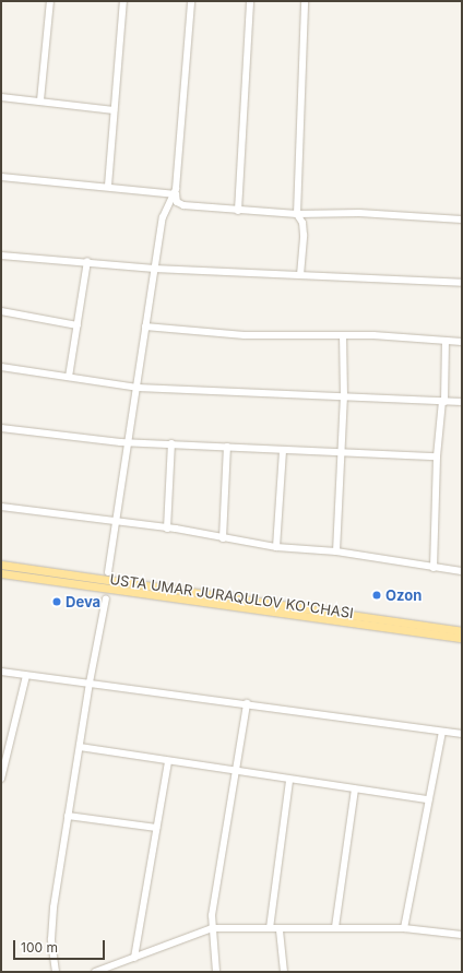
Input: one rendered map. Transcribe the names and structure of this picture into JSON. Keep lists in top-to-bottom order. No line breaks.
{"streets":{"main road":["USTA UMAR JURAQULOV KO'CHASI"]},"places":["Ozon","Deva"],"scale_bar":"100 m"}
